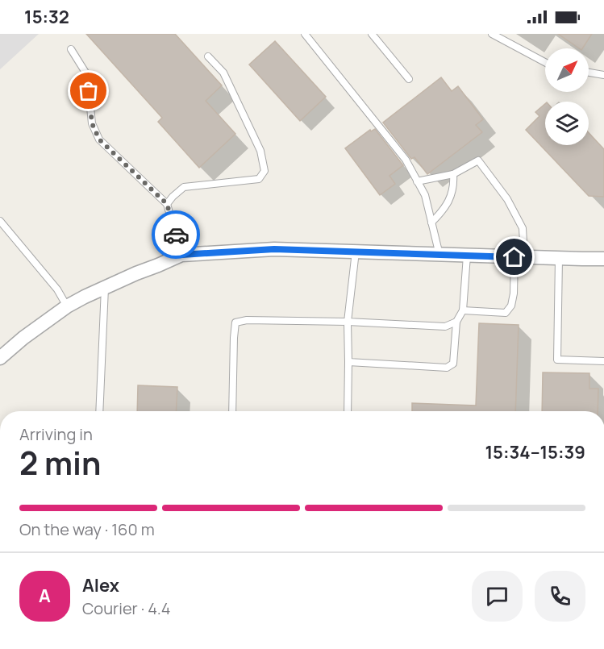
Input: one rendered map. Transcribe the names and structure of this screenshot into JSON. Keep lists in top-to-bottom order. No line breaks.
{"north":"top right","page":{"status":"15:32","heading":["2 min","Arriving in","15:34–15:39"],"panel":["Alex","Courier · 4.4"],"bar":"On the way · 160 m","round":"A"}}
